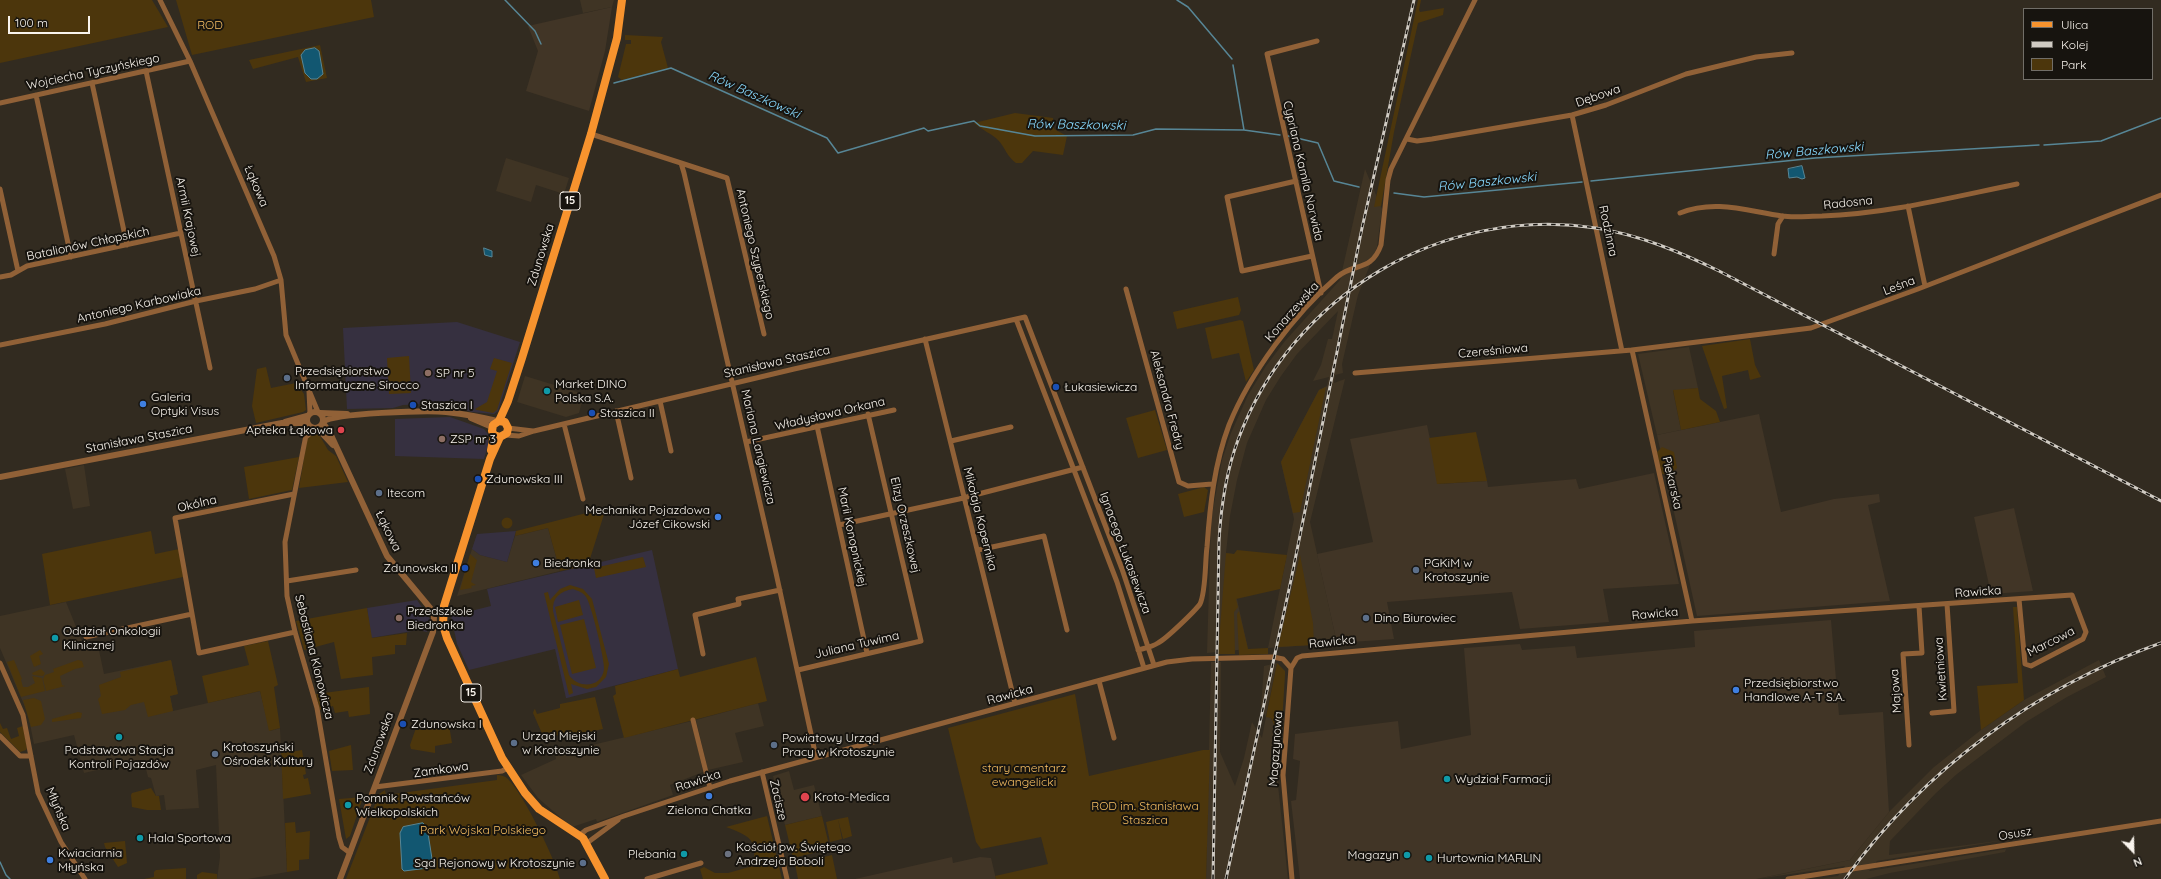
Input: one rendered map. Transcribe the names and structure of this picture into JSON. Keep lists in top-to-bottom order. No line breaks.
{"streets":{"main road":["15","Zdunowska"],"street":["Wojciecha Tyczyńskiego","Dębowa","Cypriana Kamila Norwida","Łąkowa","Radosna","Armii Krajowej","Rodzinna","Batalionów Chłopskich","Antoniego Szyperskiego","Leśna","Antoniego Karbowiaka","Konarzewska","Czereśniowa","Stanisława Staszica","Aleksandra Fredry","Władysława Orkana","Mariana Langiewicza","Piekarska","Okólna","Mikołaja Kopernika","Elizy Orzeszkowej","Marii Konopnickiej","Ignacego Łukasiewicza","Rawicka","Marcowa","Juliana Tuwima","Sebastiana Klonowicza","Kwietniowa","Majowa","Magazynowa","Zamkowa","Zacisze","Młyńska","Osusz"]},"crossings":[["Wojciecha Tyczyńskiego","Łąkowa"],["Wojciecha Tyczyńskiego","Armii Krajowej"],["Dębowa","Rodzinna"],["Dębowa","Konarzewska"],["Cypriana Kamila Norwida","Konarzewska"],["Łąkowa","Zdunowska"],["Łąkowa","Antoniego Karbowiaka"],["Łąkowa","Stanisława Staszica"],["Łąkowa","Sebastiana Klonowicza"],["15","Zdunowska"],["15","Rawicka"],["15","Zamkowa"],["Armii Krajowej","Batalionów Chłopskich"],["Armii Krajowej","Antoniego Karbowiaka"],["Rodzinna","Czereśniowa"],["Antoniego Szyperskiego","Mariana Langiewicza"],["Zdunowska","Stanisława Staszica"],["Zdunowska","Sebastiana Klonowicza"],["Zdunowska","Zamkowa"],["Leśna","Czereśniowa"],["Leśna","Piekarska"],["Konarzewska","Aleksandra Fredry"],["Konarzewska","Ignacego Łukasiewicza"],["Czereśniowa","Piekarska"],["Stanisława Staszica","Mariana Langiewicza"],["Stanisława Staszica","Mikołaja Kopernika"],["Stanisława Staszica","Ignacego Łukasiewicza"],["Stanisława Staszica","Sebastiana Klonowicza"],["Władysława Orkana","Mariana Langiewicza"],["Władysława Orkana","Elizy Orzeszkowej"],["Władysława Orkana","Marii Konopnickiej"],["Mariana Langiewicza","Rawicka"],["Mariana Langiewicza","Juliana Tuwima"],["Piekarska","Rawicka"],["Okólna","Sebastiana Klonowicza"],["Mikołaja Kopernika","Rawicka"],["Elizy Orzeszkowej","Juliana Tuwima"],["Marii Konopnickiej","Juliana Tuwima"],["Ignacego Łukasiewicza","Rawicka"],["Rawicka","Marcowa"],["Rawicka","Kwietniowa"],["Rawicka","Majowa"],["Rawicka","Magazynowa"],["Rawicka","Zacisze"]],"water":["Rów Baszkowski"],"parks":["ROD","stary cmentarz ewangelicki","ROD im. Stanisława Staszica","Park Wojska Polskiego"],"places":["SP nr 5","Przedsiębiorstwo Informatyczne Sirocco","Łukasiewicza","Market DINO Polska S.A.","Galeria Optyki Visus","Staszica I","Staszica II","Apteka Łąkowa","ZSP nr 3","Zdunowska III","Itecom","Mechanika Pojazdowa Józef Cikowski","Biedronka","Zdunowska II","PGKiM w Krotoszynie","Przedszkole Biedronka","Dino Biurowiec","Oddział Onkologii Klinicznej","Przedsiębiorstwo Handlowe A-T S.A.","Zdunowska I","Podstawowa Stacja Kontroli Pojazdów","Urząd Miejski w Krotoszynie","Powiatowy Urząd Pracy w Krotoszynie","Krotoszyński Ośrodek Kultury","Wydział Farmacji","Zielona Chatka","Kroto-Medica","Pomnik Powstańców Wielkopolskich","Hala Sportowa","Plebania","Kościół pw. Świętego Andrzeja Boboli","Magazyn","Hurtownia MARLIN","Kwiaciarnia Młyńska","Sąd Rejonowy w Krotoszynie"],"legend":["Ulica","Kolej","Park"],"scale_bar":"100 m","north":"bottom right"}
